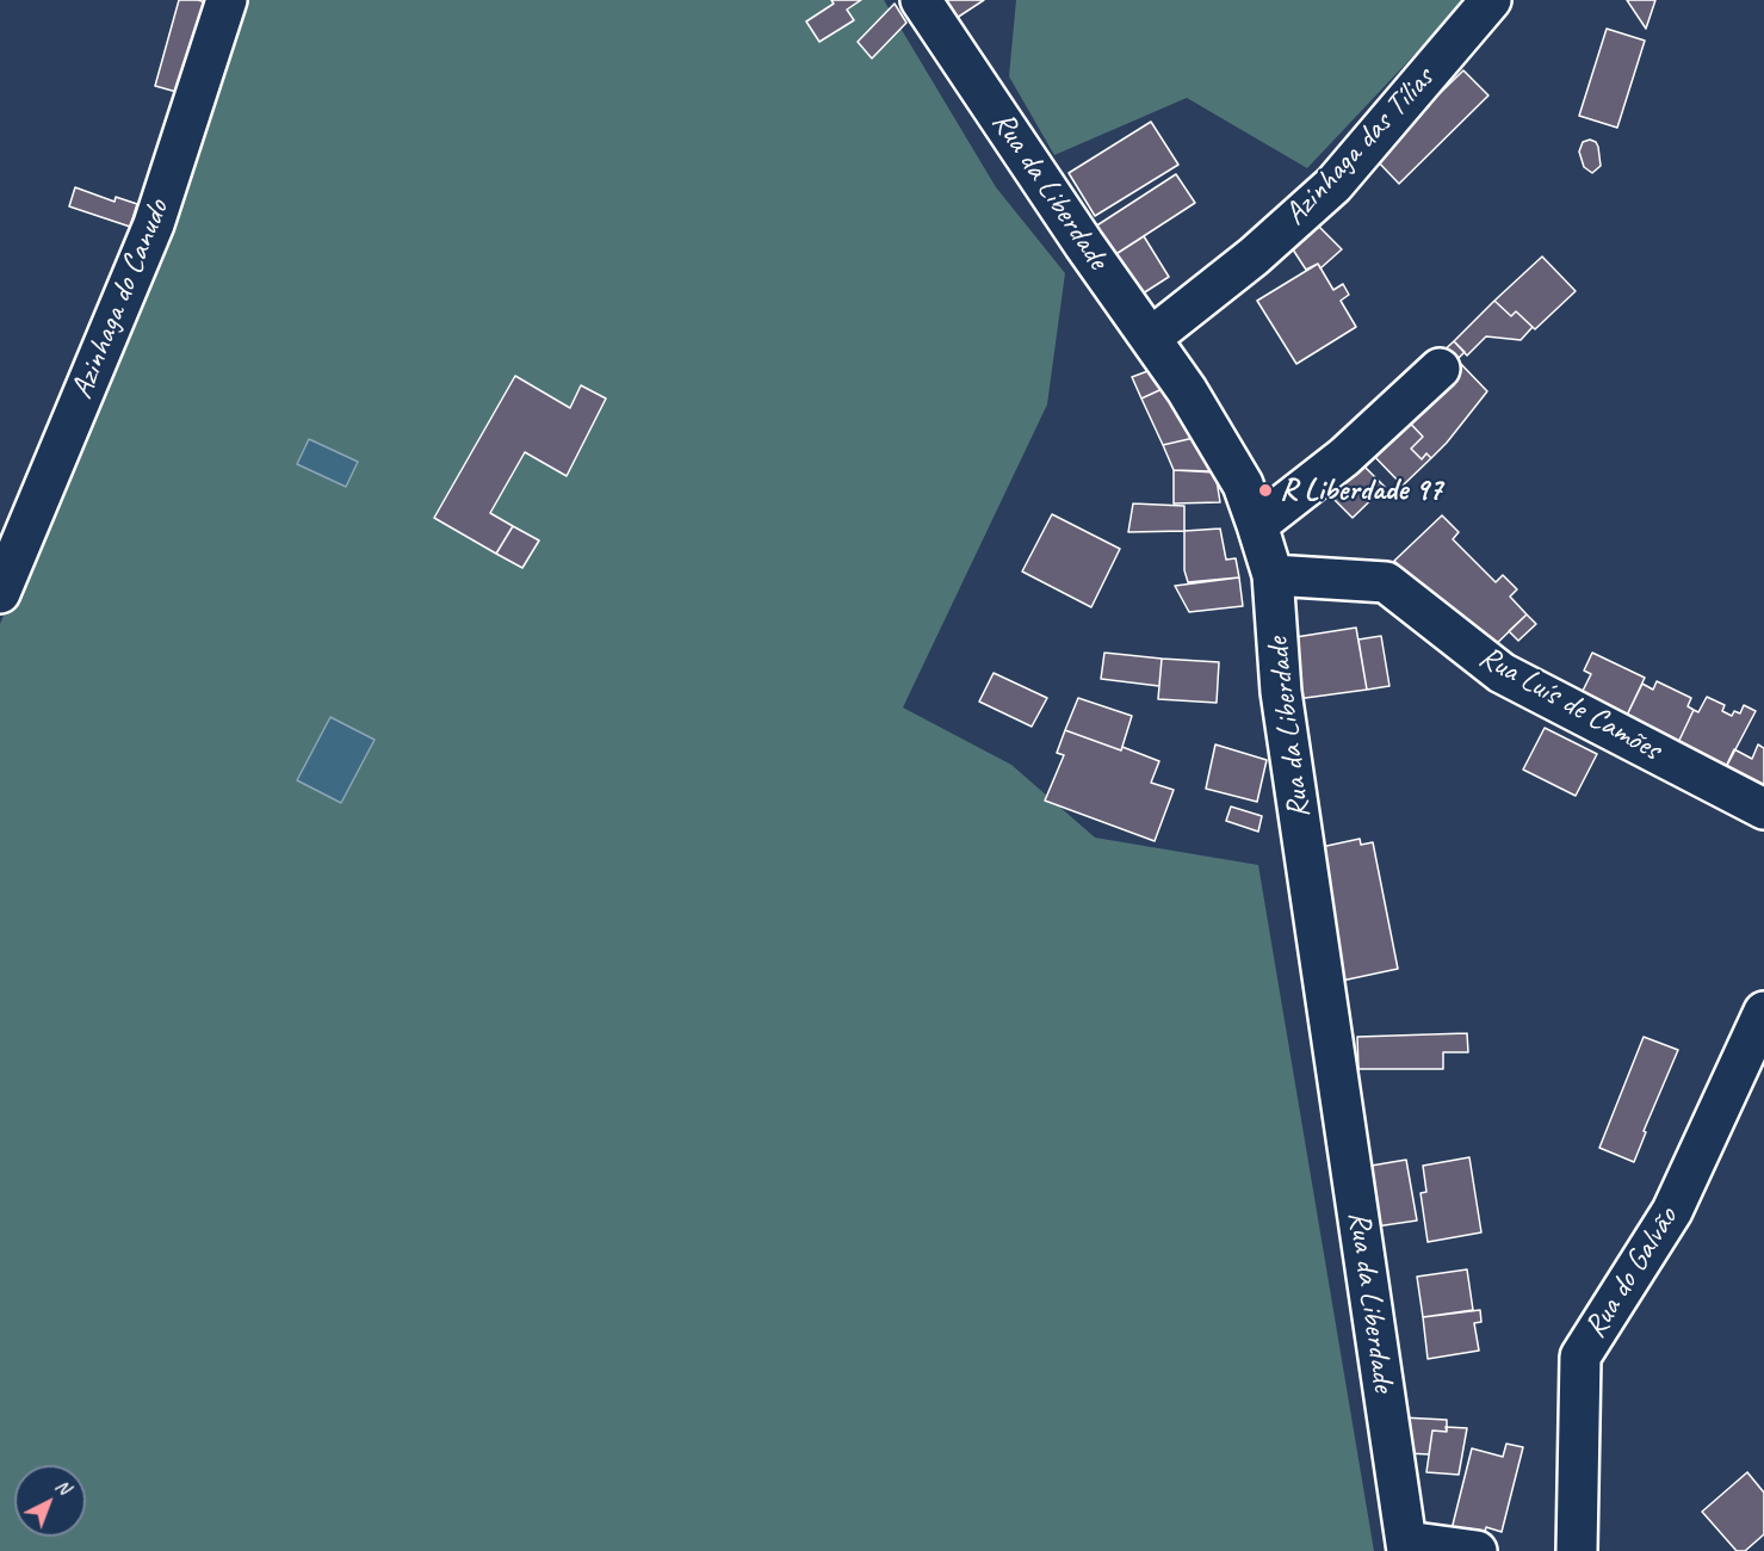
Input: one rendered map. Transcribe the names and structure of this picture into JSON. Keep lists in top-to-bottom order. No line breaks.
{"streets":{"street":["Azinhaga das Tílias","Rua da Liberdade","Azinhaga do Canudo","Rua Luís de Camões","Rua do Galvão"]},"crossings":[["Azinhaga das Tílias","Rua da Liberdade"],["Rua da Liberdade","Rua Luís de Camões"]],"places":["R Liberdade 97"],"north":"top right"}
